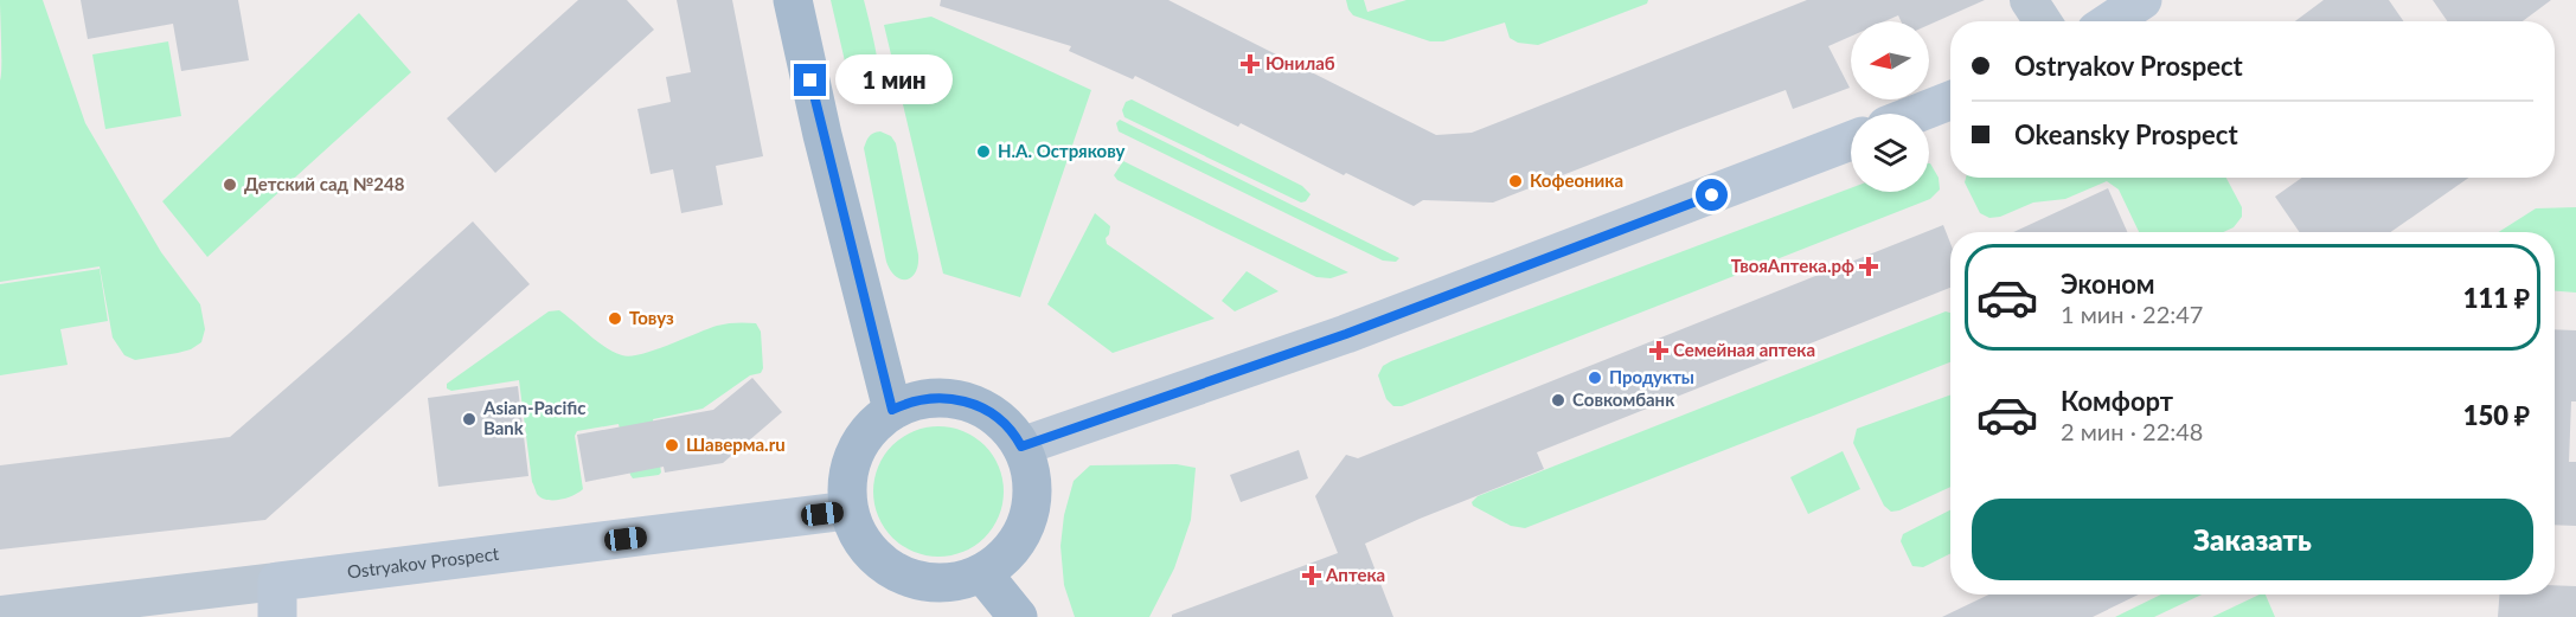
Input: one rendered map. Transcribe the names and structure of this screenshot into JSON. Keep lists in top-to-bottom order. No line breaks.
{"streets":{"main road":["Ostryakov Prospect"]},"places":{"health":["Юнилаб","ТвояАптека.рф","Семейная аптека","Аптека"],"other":["Н.А. Острякову","Кофеоника","Детский сад №248","Товуз","Продукты","Совкомбанк","Asian-Pacific Bank","Шаверма.ru"]},"north":"left","page":{"banner":["Ostryakov Prospect","Okeansky Prospect"],"bubble":"1 мин","list":[{"name":"Эконом","note":"1 мин · 22:47","value":"111 ₽"},{"name":"Комфорт","note":"2 мин · 22:48","value":"150 ₽"}],"buttons":"Заказать"}}
